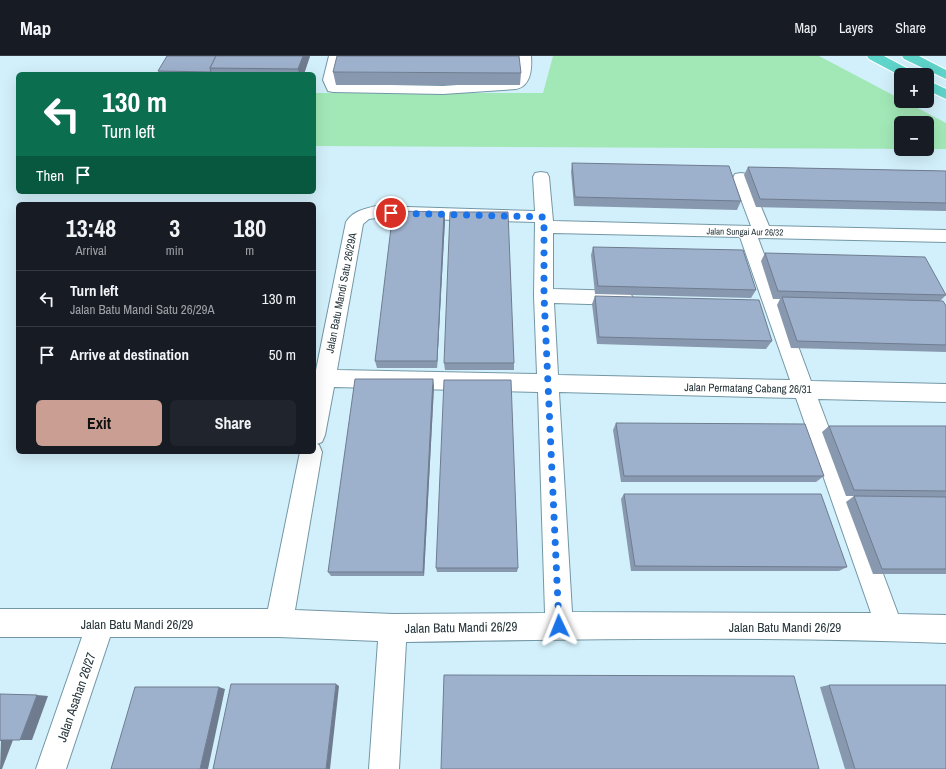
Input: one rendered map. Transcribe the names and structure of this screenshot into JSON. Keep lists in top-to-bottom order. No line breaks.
{"streets":{"street":["Jalan Sungai Aur 26/32","Jalan Batu Mandi Satu 26/29A","Jalan Permatang Cabang 26/31","Jalan Batu Mandi 26/29","Jalan Asahan 26/27"]},"crossings":[["Jalan Sungai Aur 26/32","Jalan Batu Mandi Satu 26/29A"],["Jalan Batu Mandi Satu 26/29A","Jalan Permatang Cabang 26/31"],["Jalan Batu Mandi 26/29","Jalan Asahan 26/27"]],"page":{"header":"Map","nav":["Map","Layers","Share"],"map_buttons":["+","−"],"turn":["130 m","Turn left"],"then":"Then","eta":["13:48","Arrival","3","min","180","m"],"list":[{"name":"Turn left","note":"Jalan Batu Mandi Satu 26/29A","value":"130 m"},{"name":"Arrive at destination","value":"50 m"}],"buttons":["Exit","Share"]}}
